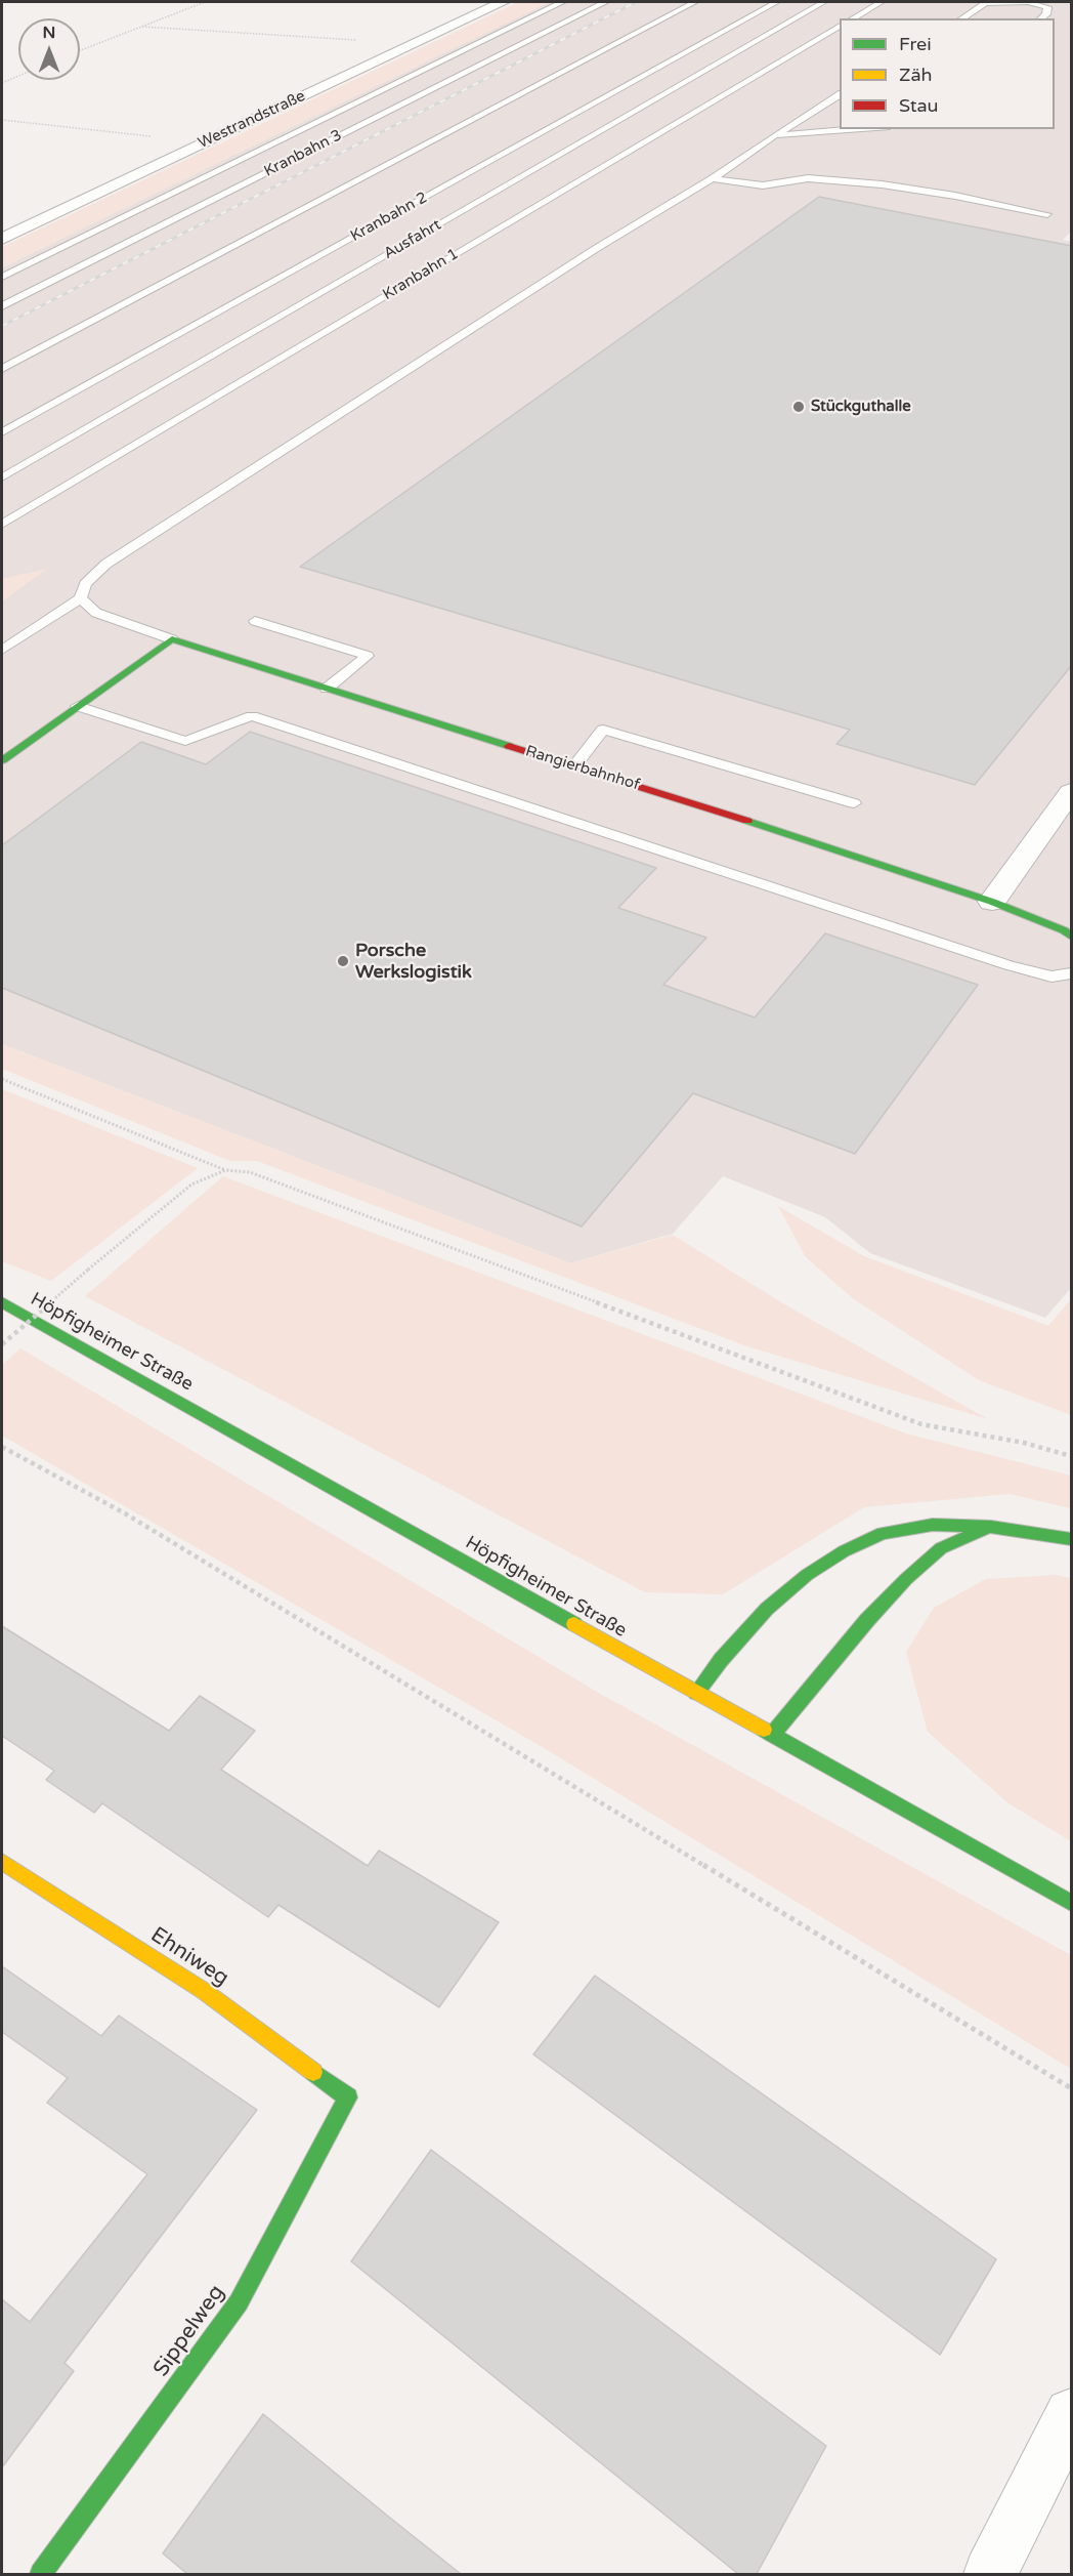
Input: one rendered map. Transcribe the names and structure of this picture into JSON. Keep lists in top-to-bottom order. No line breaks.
{"streets":{"street":["Westrandstraße","Rangierbahnhof","Höpfigheimer Straße","Ehniweg","Sippelweg"],"lane":["Kranbahn 3","Kranbahn 2","Ausfahrt","Kranbahn 1"]},"crossings":[["Ehniweg","Sippelweg"]],"places":["Stückguthalle","Porsche Werkslogistik"],"legend":["Frei","Zäh","Stau"],"north":"top"}
